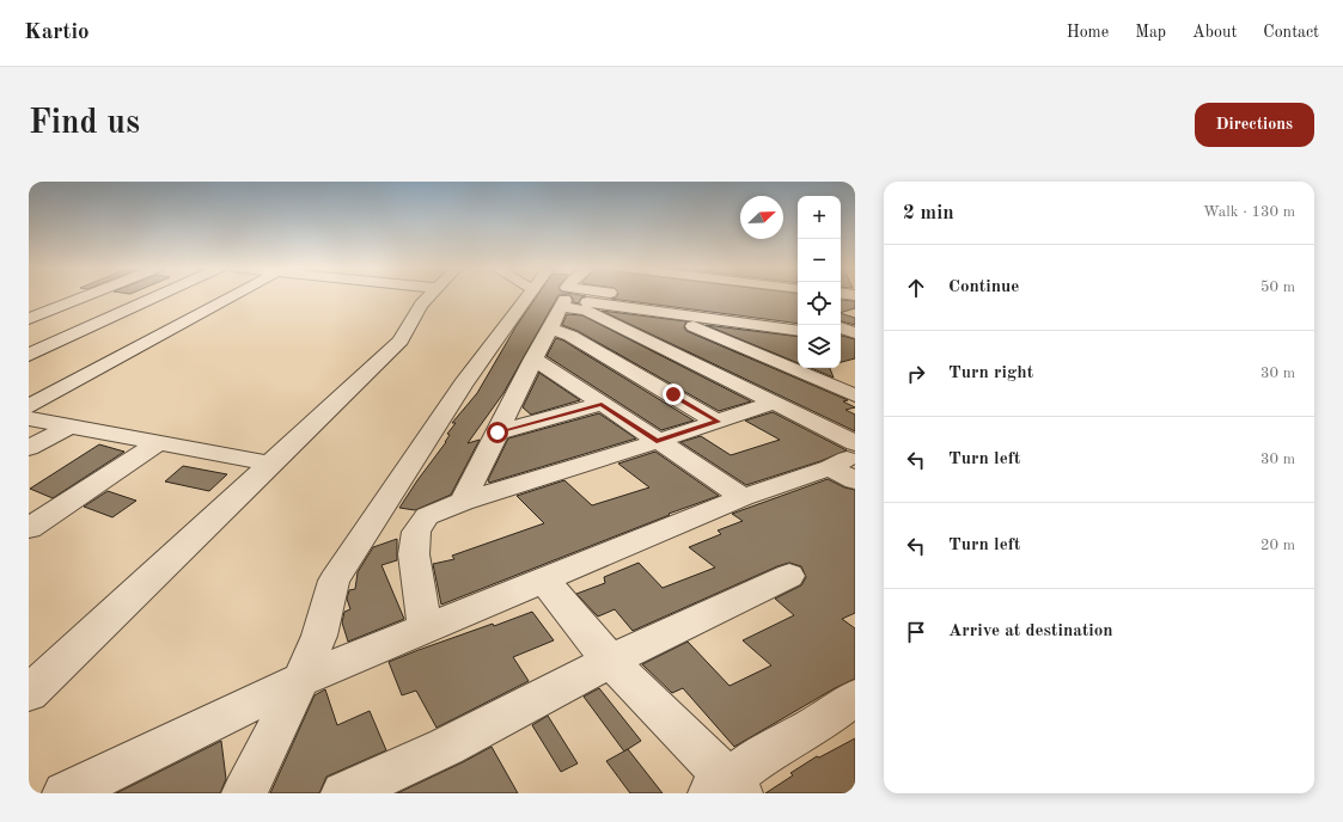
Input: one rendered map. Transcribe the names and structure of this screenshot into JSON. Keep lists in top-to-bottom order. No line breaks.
{"north":"top right","page":{"header":"Kartio","nav":["Home","Map","About","Contact"],"buttons":"Directions","title":"Find us","heading":["2 min","Walk · 130 m"],"map_buttons":["+","−"],"list":[["Continue","50 m"],["Turn right","30 m"],["Turn left","30 m"],["Turn left","20 m"],"Arrive at destination"]}}
